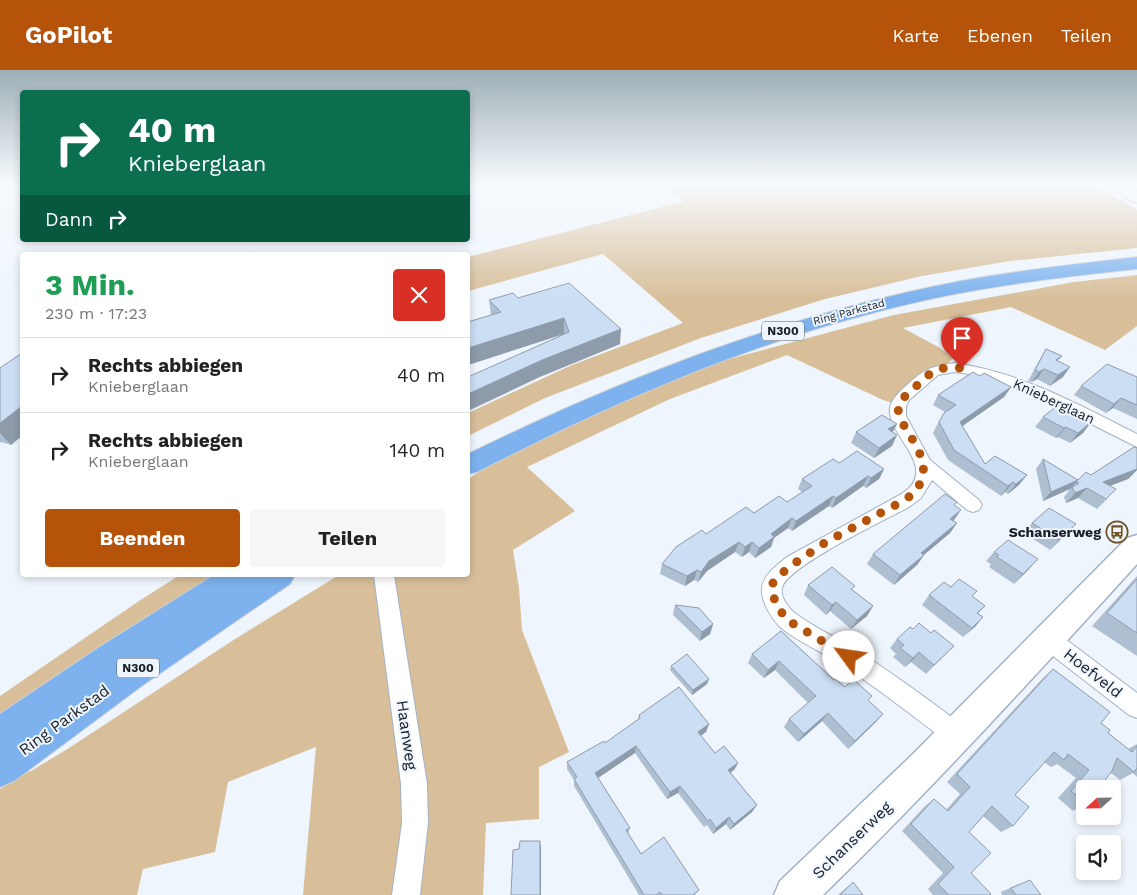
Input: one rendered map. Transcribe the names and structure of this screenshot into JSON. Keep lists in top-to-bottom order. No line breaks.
{"streets":{"highway":["Ring Parkstad","N300"],"street":["Knieberglaan","Hoefveld","Haanweg","Schanserweg"]},"crossings":[["Hoefveld","Schanserweg"]],"places":{"bus stop":["Schanserweg"]},"north":"left","page":{"header":"GoPilot","nav":["Karte","Ebenen","Teilen"],"turn":["40 m","Knieberglaan"],"then":"Dann","heading":["3 Min.","230 m · 17:23"],"list":[{"name":"Rechts abbiegen","note":"Knieberglaan","value":"40 m"},{"name":"Rechts abbiegen","note":"Knieberglaan","value":"140 m"}],"buttons":["Beenden","Teilen"]}}
